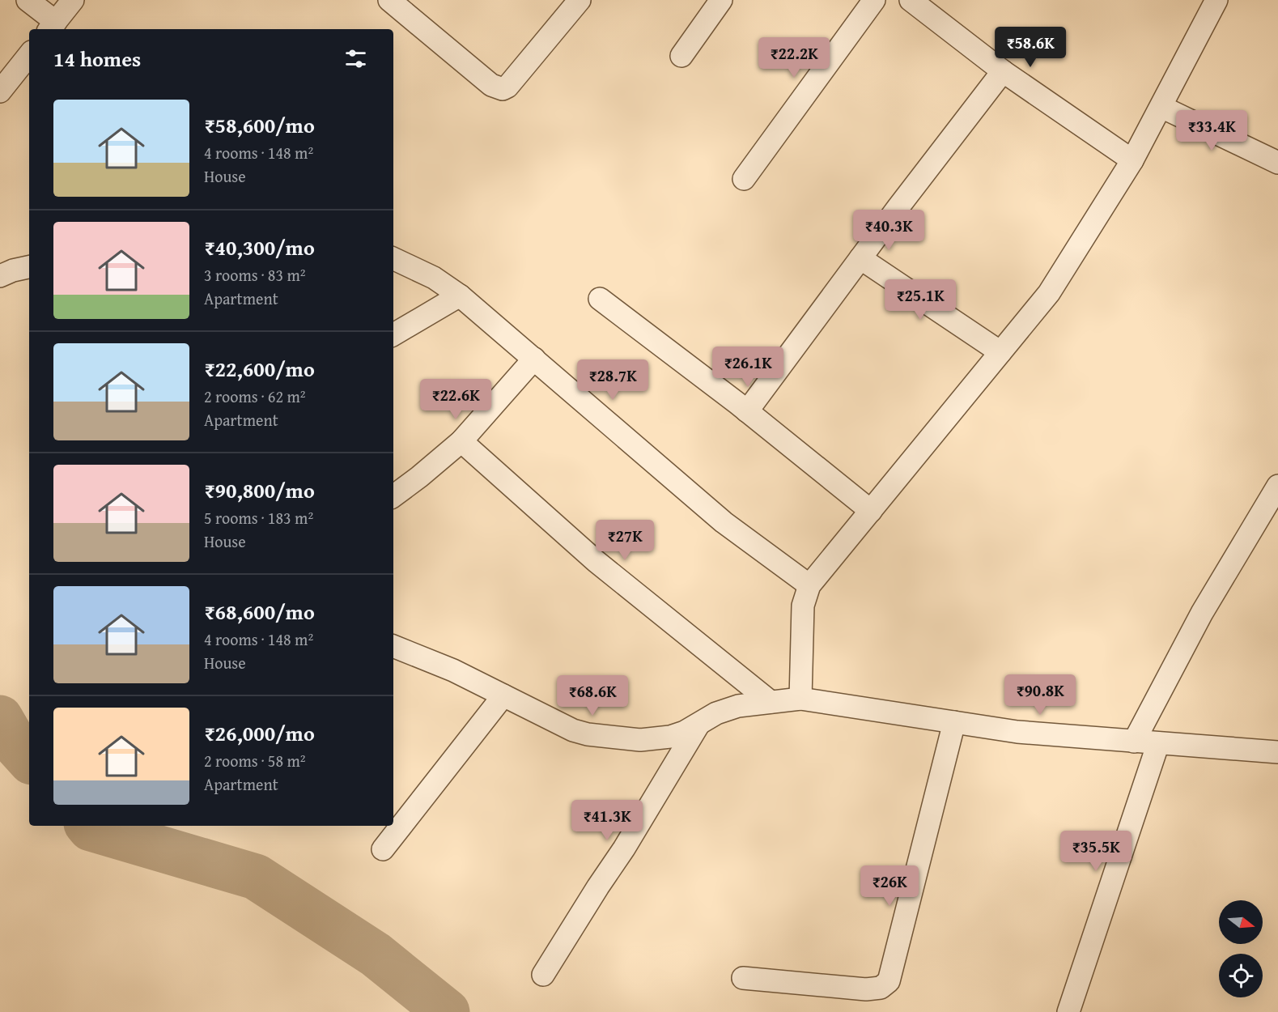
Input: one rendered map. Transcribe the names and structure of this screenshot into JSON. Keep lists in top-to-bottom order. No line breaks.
{"north":"right","page":{"price":["₹58.6K","₹22.2K","₹33.4K","₹40.3K","₹25.1K","₹26.1K","₹28.7K","₹22.6K","₹27K","₹90.8K","₹68.6K","₹41.3K","₹35.5K","₹26K"],"heading":"14 homes","list":[{"name":"₹58,600/mo","note":"4 rooms · 148 m² · House"},{"name":"₹40,300/mo","note":"3 rooms · 83 m² · Apartment"},{"name":"₹22,600/mo","note":"2 rooms · 62 m² · Apartment"},{"name":"₹90,800/mo","note":"5 rooms · 183 m² · House"},{"name":"₹68,600/mo","note":"4 rooms · 148 m² · House"},{"name":"₹26,000/mo","note":"2 rooms · 58 m² · Apartment"}]}}
